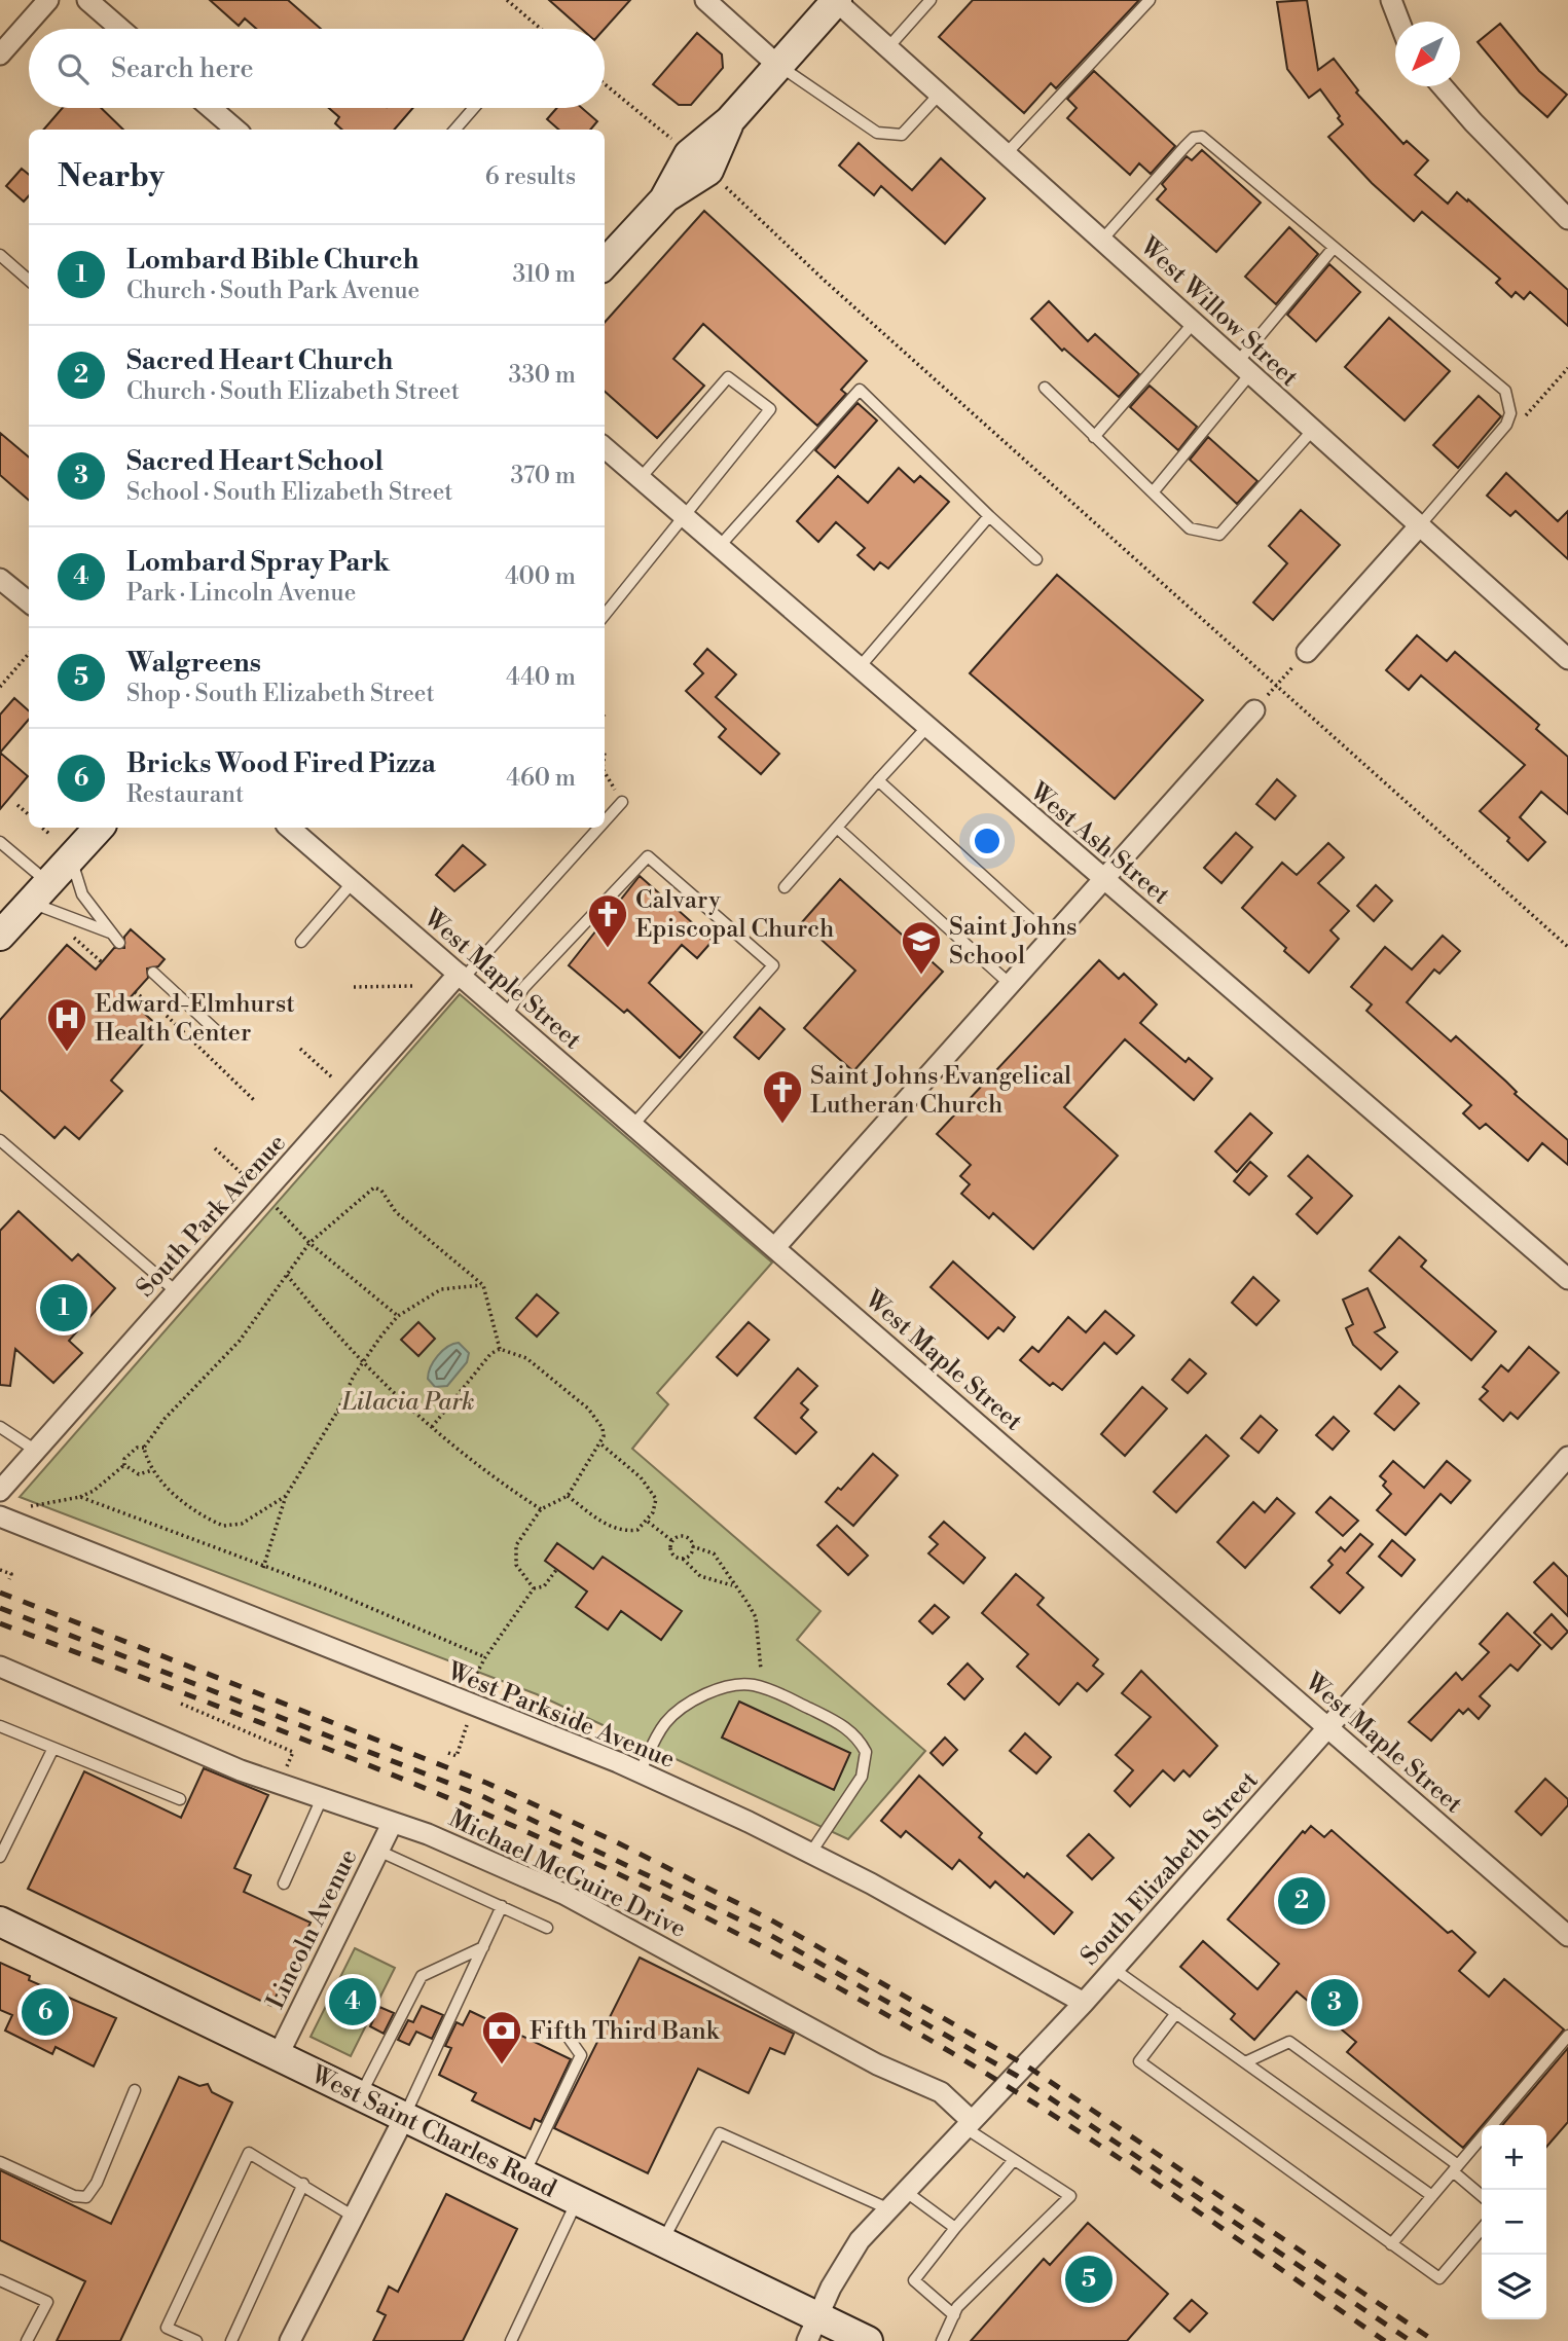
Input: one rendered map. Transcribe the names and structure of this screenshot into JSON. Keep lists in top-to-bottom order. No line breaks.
{"streets":{"main road":["West Saint Charles Road"],"street":["West Willow Street","West Ash Street","West Maple Street","South Park Avenue","West Parkside Avenue","South Elizabeth Street","Michael McGuire Drive","Lincoln Avenue"]},"crossings":[["West Maple Street","South Park Avenue"],["West Maple Street","South Elizabeth Street"],["West Parkside Avenue","South Elizabeth Street"],["South Elizabeth Street","Michael McGuire Drive"],["South Elizabeth Street","West Saint Charles Road"],["Michael McGuire Drive","Lincoln Avenue"],["Lincoln Avenue","West Saint Charles Road"]],"parks":["Lilacia Park"],"places":{"church":["Calvary Episcopal Church","Saint Johns Evangelical Lutheran Church"],"school or university":["Saint Johns School"],"hospital":["Edward-Elmhurst Health Center"],"bank":["Fifth Third Bank"]},"north":"bottom left","page":{"search":"Search here","heading":["Nearby","6 results"],"list":[{"mark":"1","name":"Lombard Bible Church","note":"Church · South Park Avenue","value":"310 m"},{"mark":"2","name":"Sacred Heart Church","note":"Church · South Elizabeth Street","value":"330 m"},{"mark":"3","name":"Sacred Heart School","note":"School · South Elizabeth Street","value":"370 m"},{"mark":"4","name":"Lombard Spray Park","note":"Park · Lincoln Avenue","value":"400 m"},{"mark":"5","name":"Walgreens","note":"Shop · South Elizabeth Street","value":"440 m"},{"mark":"6","name":"Bricks Wood Fired Pizza","note":"Restaurant","value":"460 m"}],"pins":["1","2","4","3","6","5"],"map_buttons":["+","−"]}}
